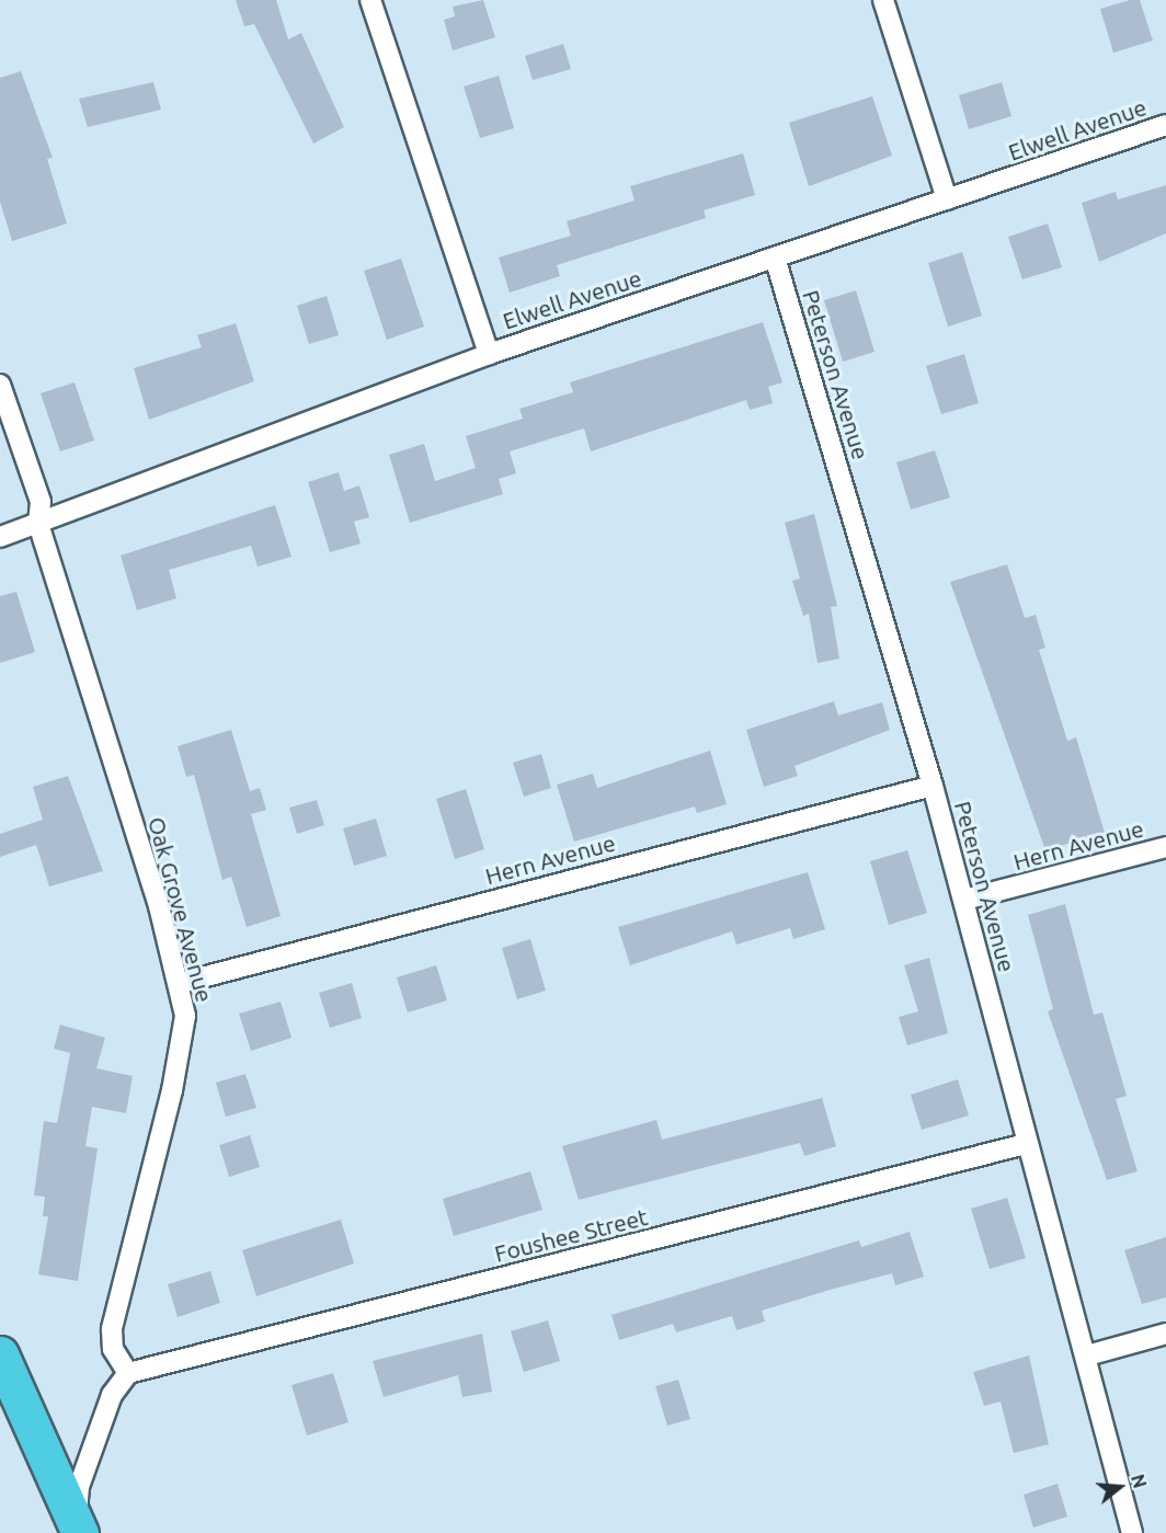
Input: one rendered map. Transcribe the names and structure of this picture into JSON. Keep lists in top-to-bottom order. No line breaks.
{"streets":{"street":["Elwell Avenue","Peterson Avenue","Hern Avenue","Oak Grove Avenue","Foushee Street"]},"crossings":[["Elwell Avenue","Peterson Avenue"],["Elwell Avenue","Oak Grove Avenue"],["Peterson Avenue","Hern Avenue"],["Peterson Avenue","Foushee Street"],["Hern Avenue","Oak Grove Avenue"],["Oak Grove Avenue","Foushee Street"]],"north":"right"}
